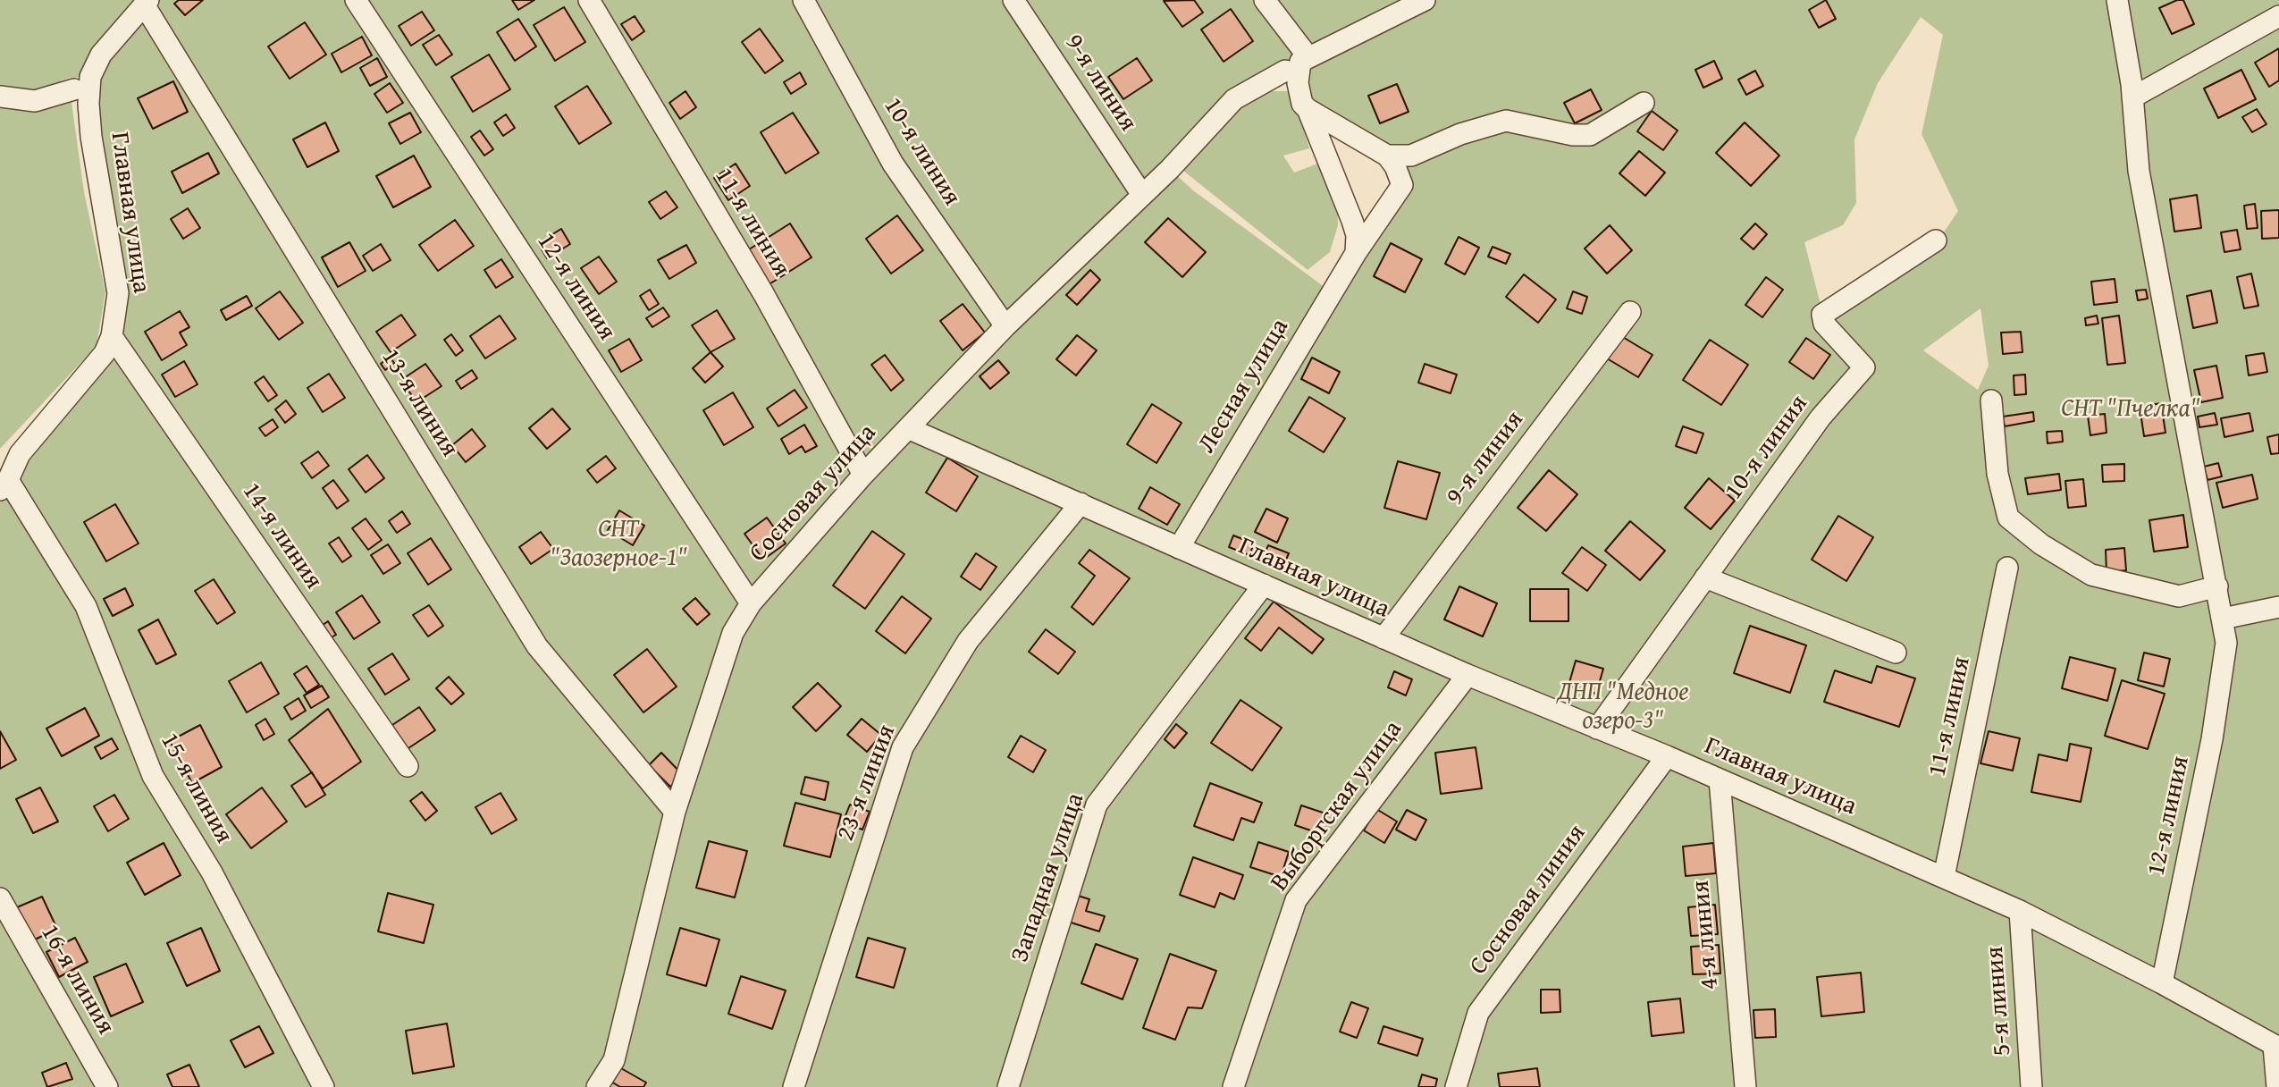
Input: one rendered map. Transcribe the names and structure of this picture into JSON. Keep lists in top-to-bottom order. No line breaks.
{"streets":{"street":["9-я линия","10-я линия","Главная улица","11-я линия","12-я линия","Лесная улица","13-я линия","Сосновая улица","14-я линия","23-я линия","15-я линия","Выборгская улица","Западная улица","Сосновая линия","4-я линия","16-я линия","5-я линия"]},"crossings":[["9-я линия","Главная улица"],["9-я линия","Сосновая улица"],["10-я линия","Главная улица"],["10-я линия","Сосновая улица"],["Главная улица","11-я линия"],["Главная улица","12-я линия"],["Главная улица","Лесная улица"],["Главная улица","13-я линия"],["Главная улица","Сосновая улица"],["Главная улица","14-я линия"],["Главная улица","23-я линия"],["Главная улица","15-я линия"],["Главная улица","Выборгская улица"],["Главная улица","Западная улица"],["Главная улица","Сосновая линия"],["Главная улица","4-я линия"],["Главная улица","5-я линия"],["11-я линия","Сосновая улица"],["12-я линия","Сосновая улица"],["13-я линия","Сосновая улица"]],"parks":["СНТ \"Пчелка\"","СНТ \"Заозерное-1\"","ДНП \"Медное озеро-3\""]}
